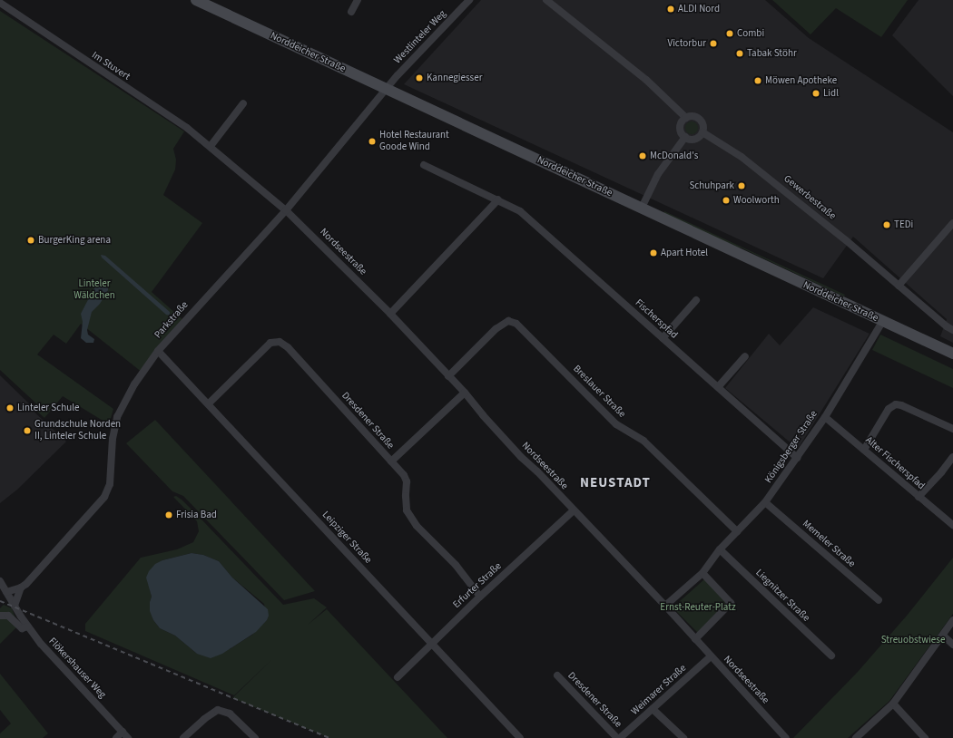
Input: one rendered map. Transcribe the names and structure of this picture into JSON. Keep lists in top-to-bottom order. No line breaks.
{"streets":{"main road":["Norddeicher Straße"],"street":["Westlinteler Weg","Im Stuvert","Gewerbestraße","Nordseestraße","Fischerspfad","Parkstraße","Breslauer Straße","Dresdener Straße","Königsberger Straße","Alter Fischerspfad","Leipziger Straße","Memeler Straße","Erfurter Straße","Liegnitzer Straße","Flökershauser Weg","Weimarer Straße"]},"crossings":[["Westlinteler Weg","Norddeicher Straße"],["Westlinteler Weg","Parkstraße"],["Norddeicher Straße","Parkstraße"],["Norddeicher Straße","Königsberger Straße"],["Im Stuvert","Nordseestraße"],["Im Stuvert","Parkstraße"],["Nordseestraße","Parkstraße"],["Nordseestraße","Breslauer Straße"],["Nordseestraße","Königsberger Straße"],["Nordseestraße","Erfurter Straße"],["Nordseestraße","Weimarer Straße"],["Fischerspfad","Königsberger Straße"],["Parkstraße","Leipziger Straße"],["Parkstraße","Flökershauser Weg"],["Breslauer Straße","Königsberger Straße"],["Dresdener Straße","Leipziger Straße"],["Dresdener Straße","Erfurter Straße"],["Dresdener Straße","Weimarer Straße"],["Königsberger Straße","Alter Fischerspfad"],["Königsberger Straße","Memeler Straße"],["Königsberger Straße","Liegnitzer Straße"],["Leipziger Straße","Erfurter Straße"]],"districts":["NEUSTADT"],"parks":["Linteler Wäldchen","Ernst-Reuter-Platz","Streuobstwiese"],"places":["ALDI Nord","Combi","Victorbur","Tabak Stöhr","Kannegiesser","Möwen Apotheke","Lidl","Hotel Restaurant Goode Wind","McDonald's","Schuhpark","Woolworth","TEDi","BurgerKing arena","Apart Hotel","Linteler Schule","Grundschule Norden II, Linteler Schule","Frisia Bad"]}
